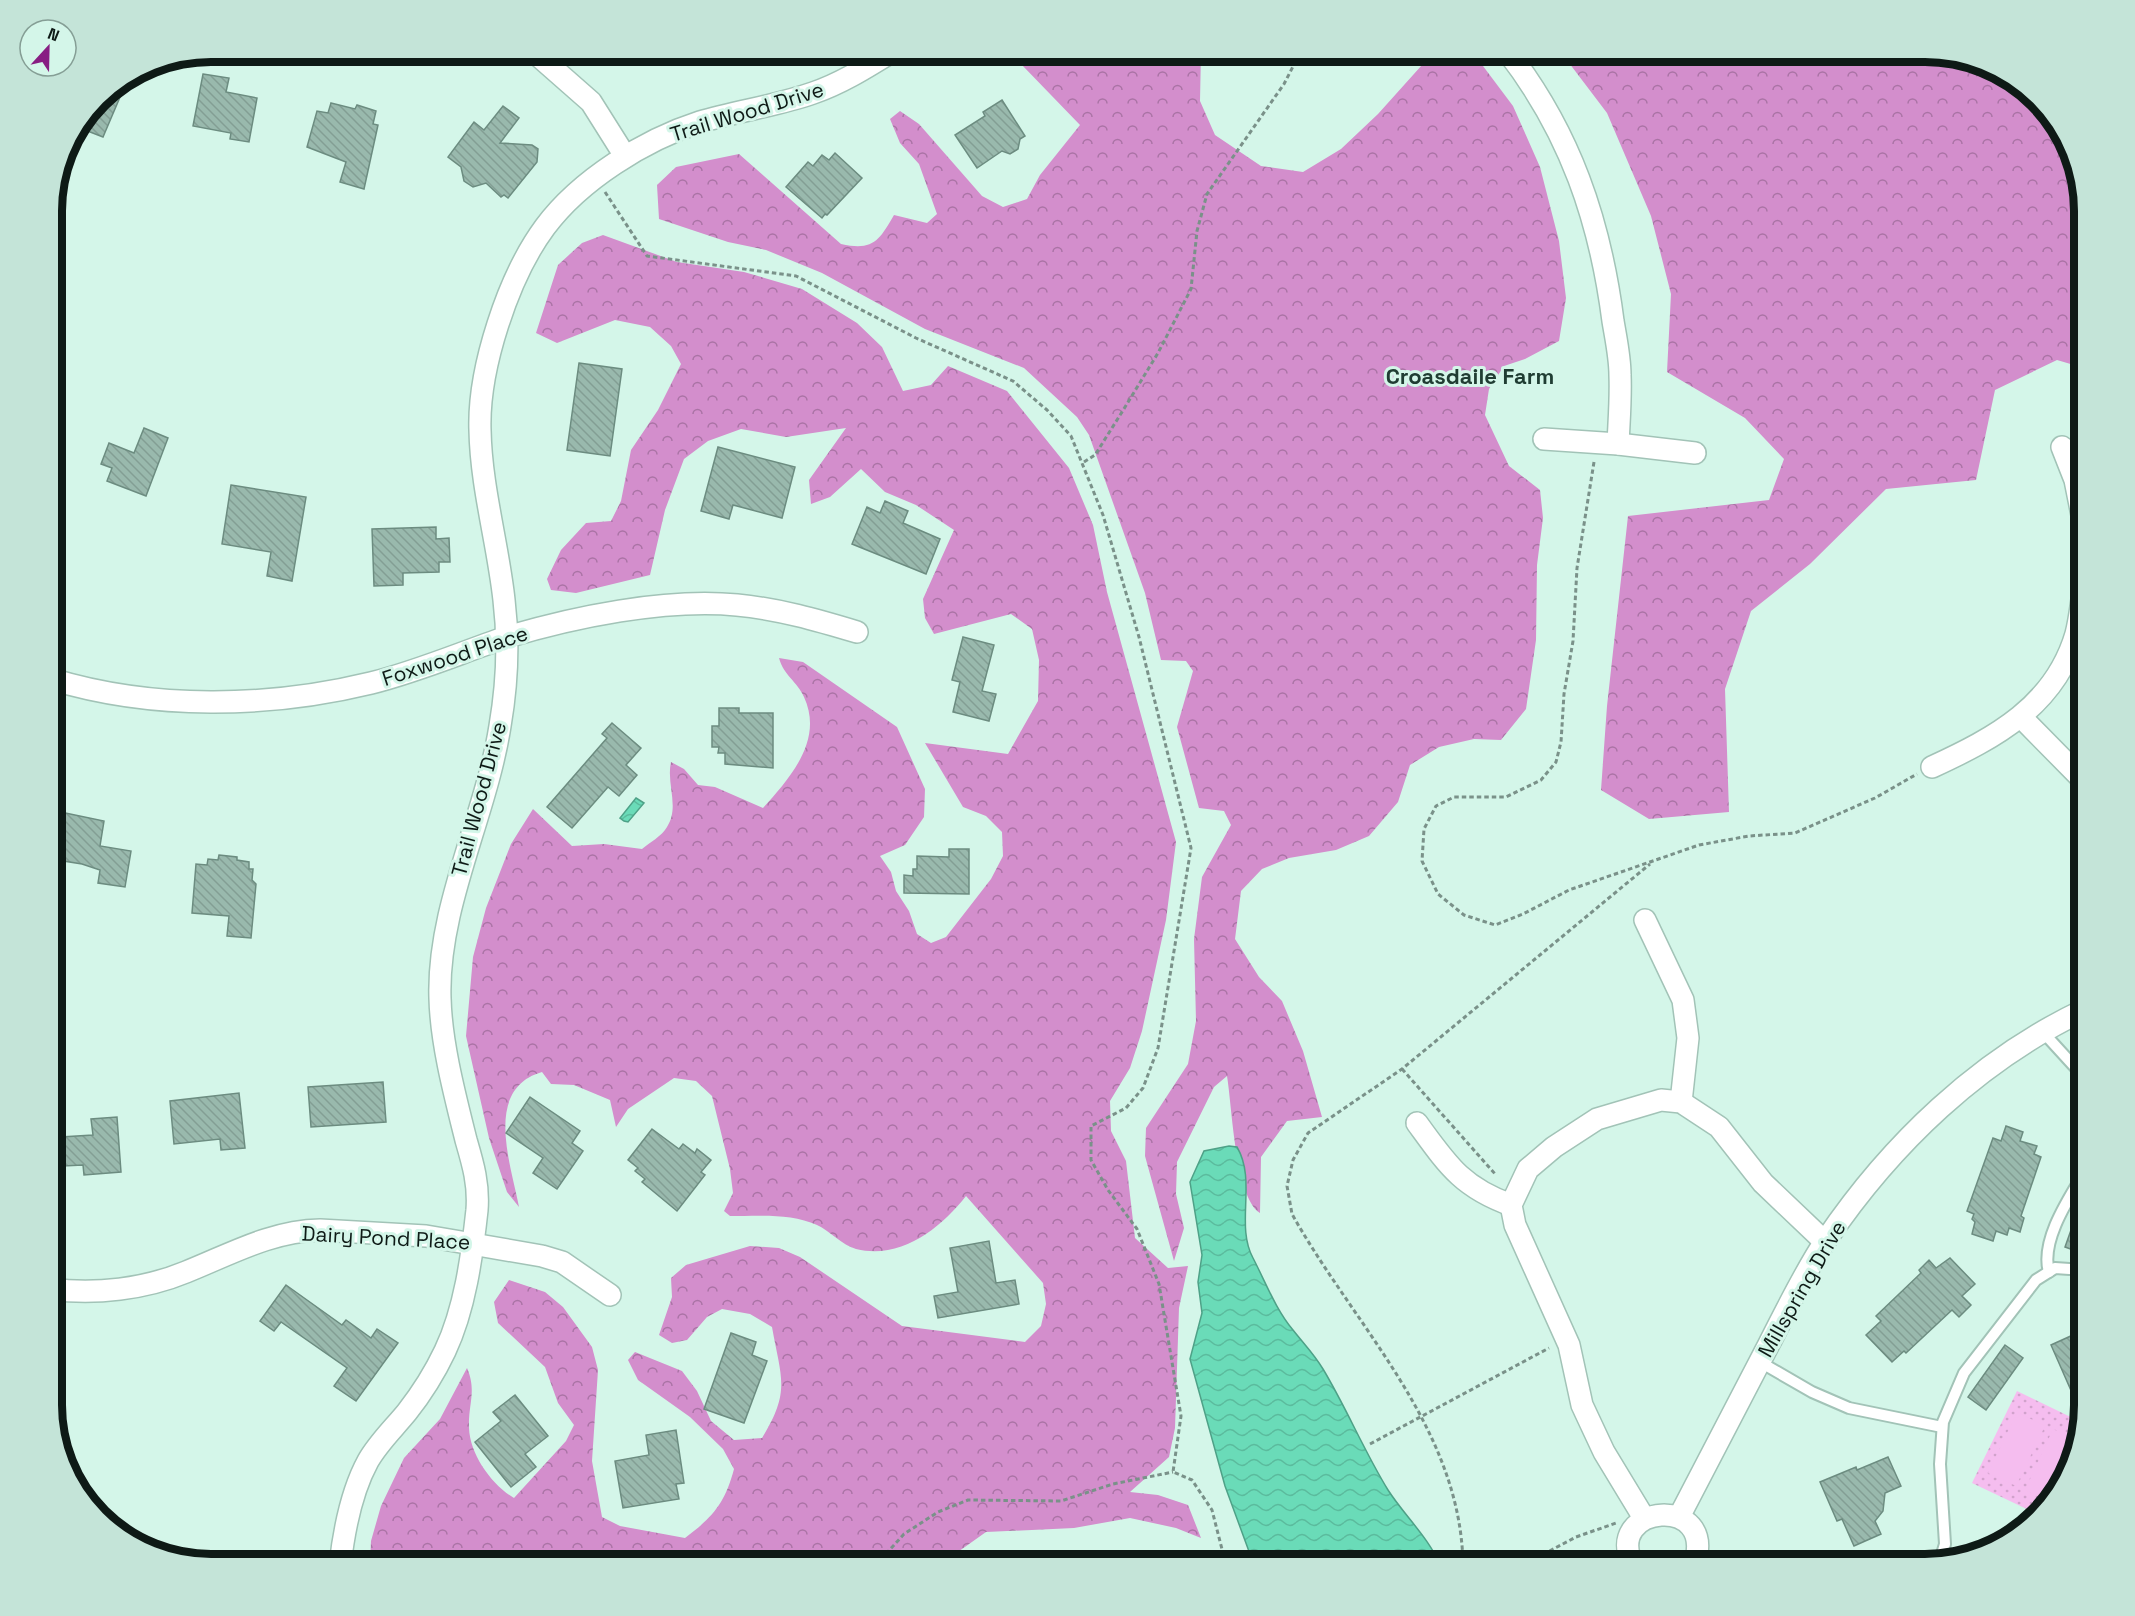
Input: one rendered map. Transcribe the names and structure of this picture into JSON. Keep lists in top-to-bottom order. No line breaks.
{"streets":{"street":["Trail Wood Drive","Foxwood Place","Dairy Pond Place","Millspring Drive"]},"crossings":[["Trail Wood Drive","Foxwood Place"],["Trail Wood Drive","Dairy Pond Place"]],"districts":["Croasdaile Farm"],"north":"top"}
